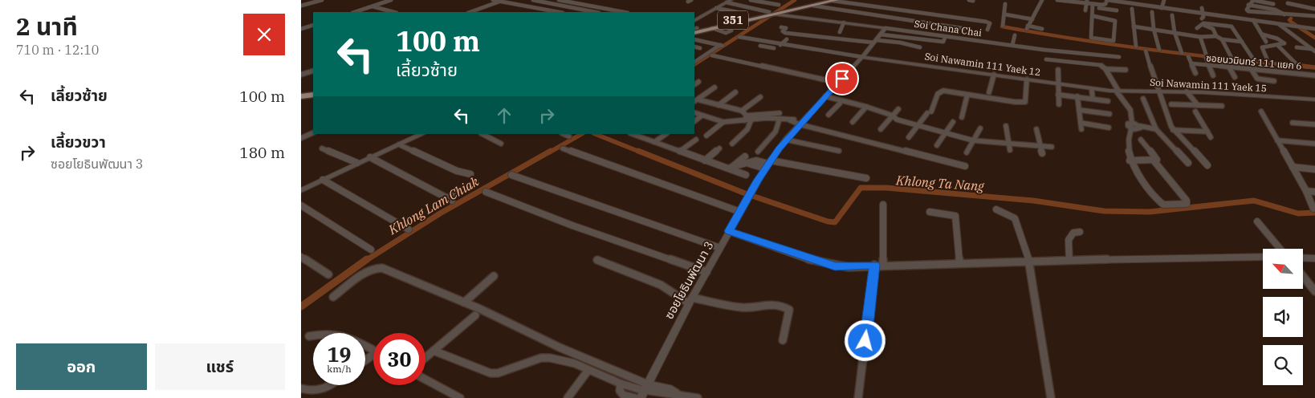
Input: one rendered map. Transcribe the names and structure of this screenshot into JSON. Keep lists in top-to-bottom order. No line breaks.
{"streets":{"main road":["351"],"street":["Soi Chana Chai","ซอยนวมินทร์ 111 แยก 6","Soi Nawamin 111 Yaek 12","Soi Nawamin 111 Yaek 15","ซอยโยธินพัฒนา 3"]},"crossings":[["351","Soi Chana Chai"],["Soi Chana Chai","ซอยโยธินพัฒนา 3"],["Soi Nawamin 111 Yaek 12","Soi Nawamin 111 Yaek 15"],["Soi Nawamin 111 Yaek 12","ซอยโยธินพัฒนา 3"]],"water":["Khlong Ta Nang","Khlong Lam Chiak"],"north":"top left","page":{"heading":["2 นาที","710 m · 12:10"],"turn":["100 m","เลี้ยวซ้าย"],"list":[{"name":"เลี้ยวซ้าย","value":"100 m"},{"name":"เลี้ยวขวา","note":"ซอยโยธินพัฒนา 3","value":"180 m"}],"speed":"19 km/h","limit":"30","buttons":["ออก","แชร์"]}}
